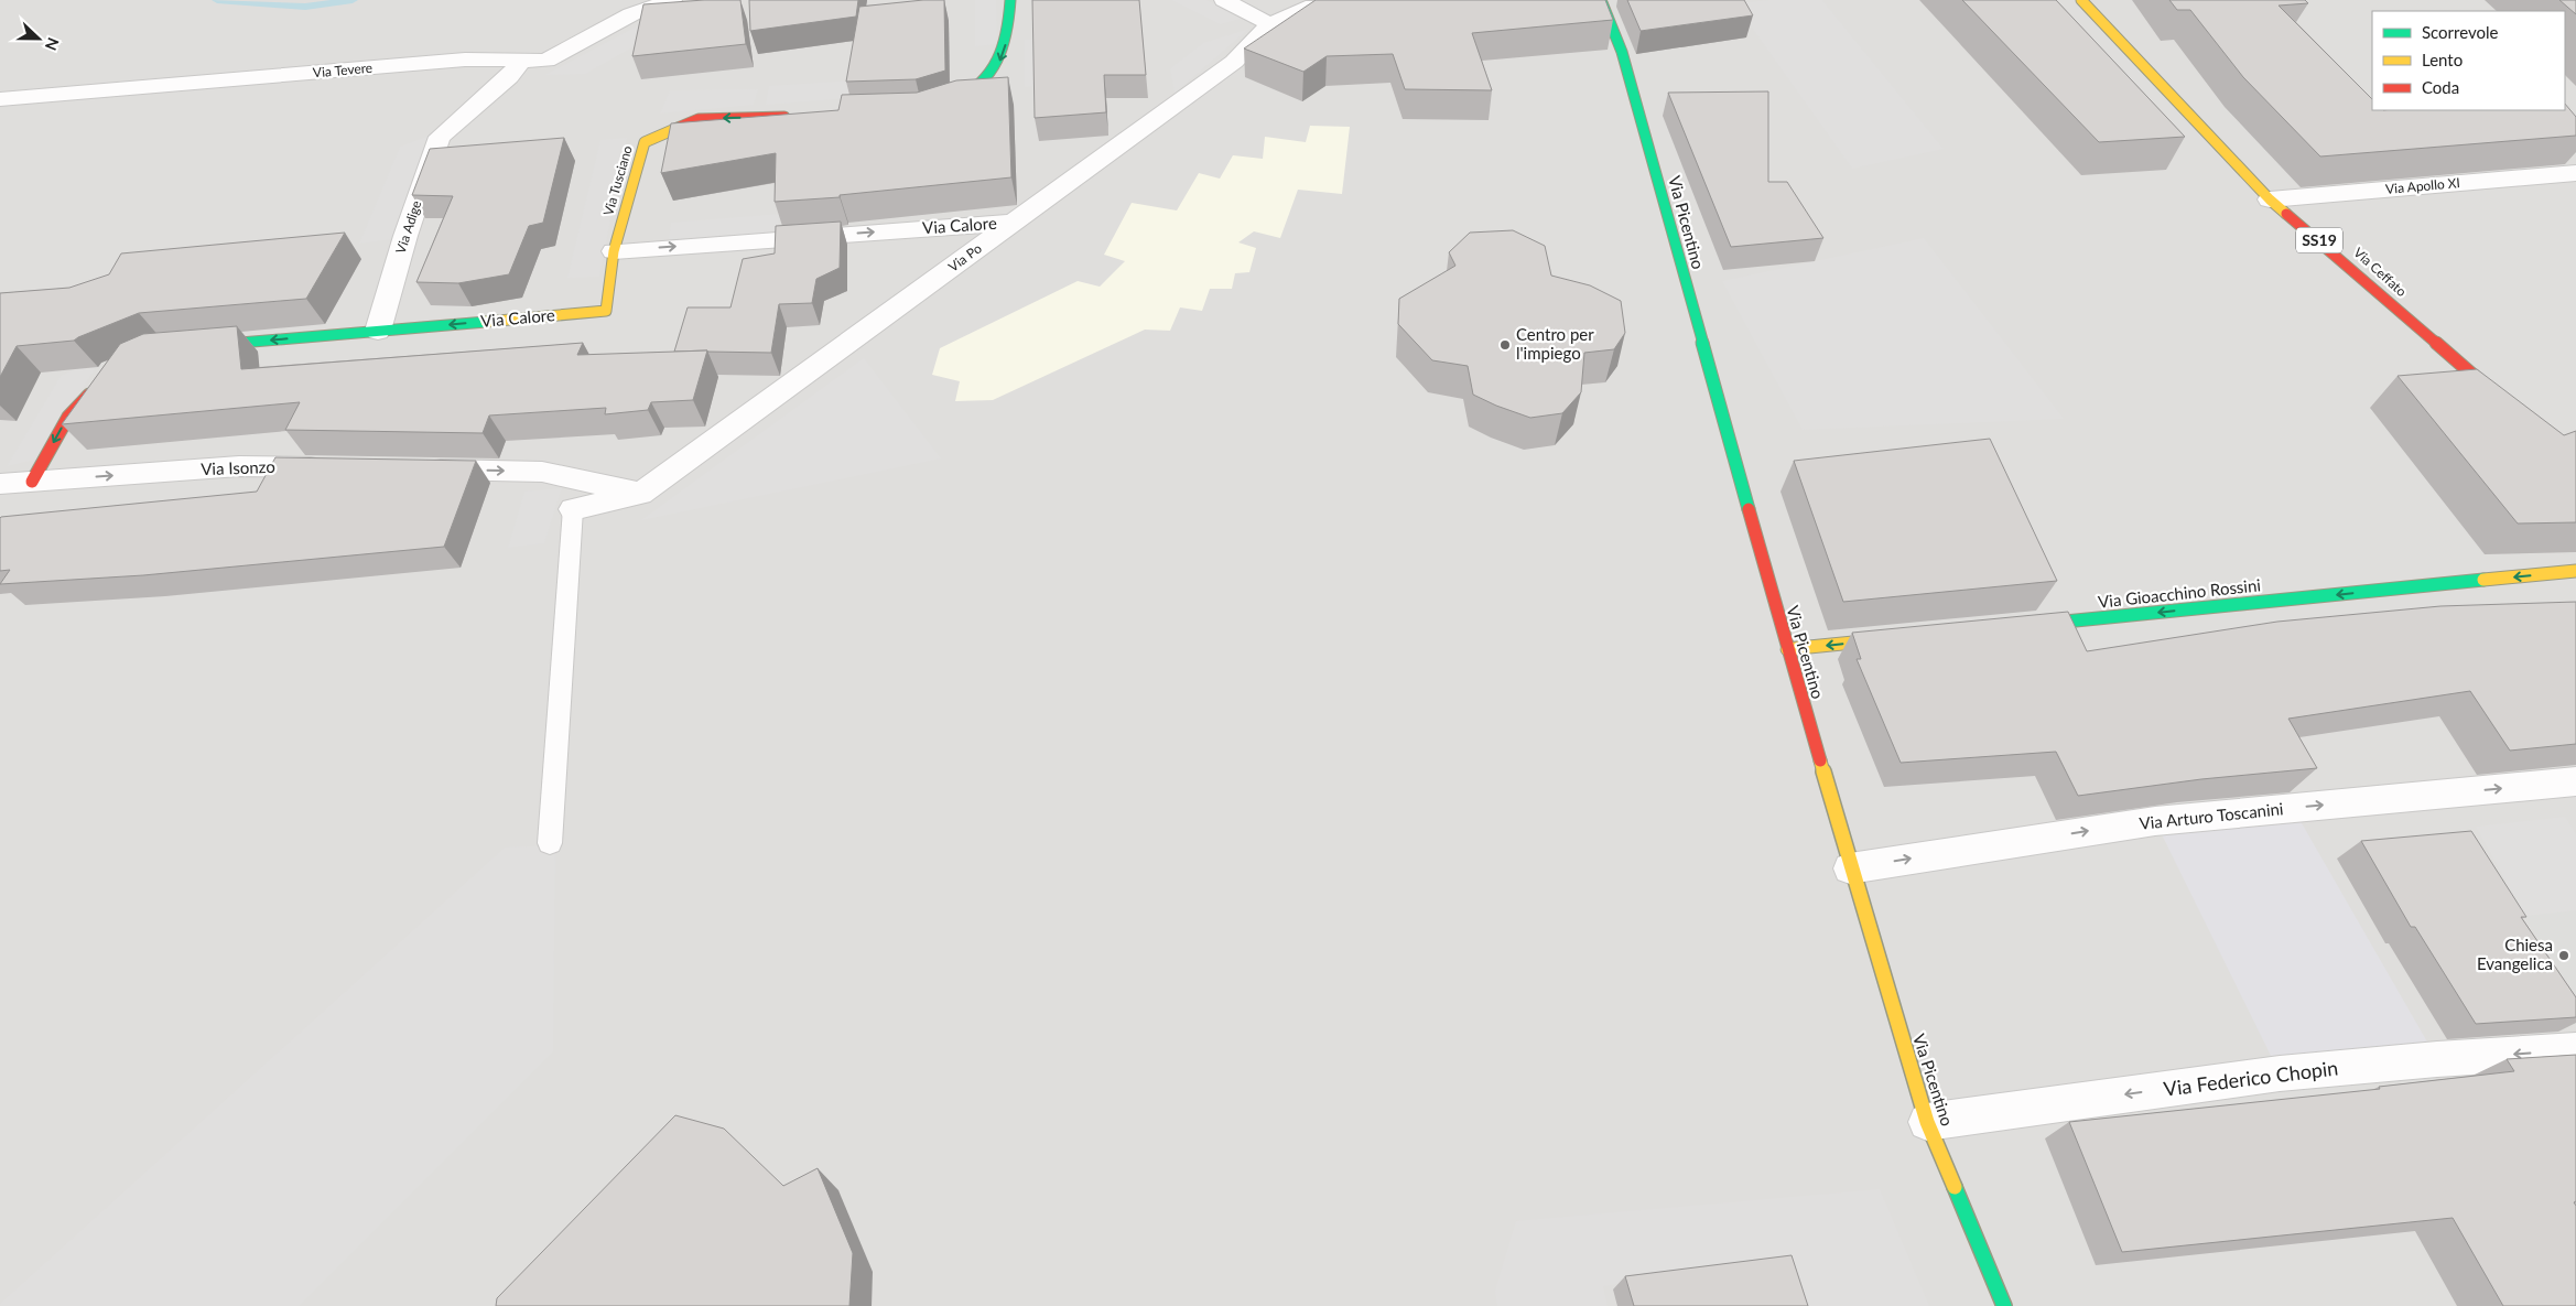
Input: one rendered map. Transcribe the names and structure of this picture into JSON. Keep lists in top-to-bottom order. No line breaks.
{"streets":{"street":["Via Tevere","Via Tusciano","Via Apollo XI","Via Picentino","Via Calore","Via Adige","SS19","Via Po","Via Ceffato","Via Isonzo","Via Gioacchino Rossini","Via Arturo Toscanini","Via Federico Chopin"]},"crossings":[["Via Tevere","Via Adige"],["Via Tusciano","Via Calore"],["Via Apollo XI","Via Ceffato"],["Via Picentino","Via Arturo Toscanini"],["Via Picentino","Via Federico Chopin"],["Via Calore","Via Adige"],["Via Calore","Via Po"]],"one_way":["Via Tusciano","Via Isonzo","Via Gioacchino Rossini","Via Arturo Toscanini","Via Federico Chopin"],"places":["Centro per l'impiego","Chiesa Evangelica"],"legend":["Scorrevole","Lento","Coda"],"north":"right"}
